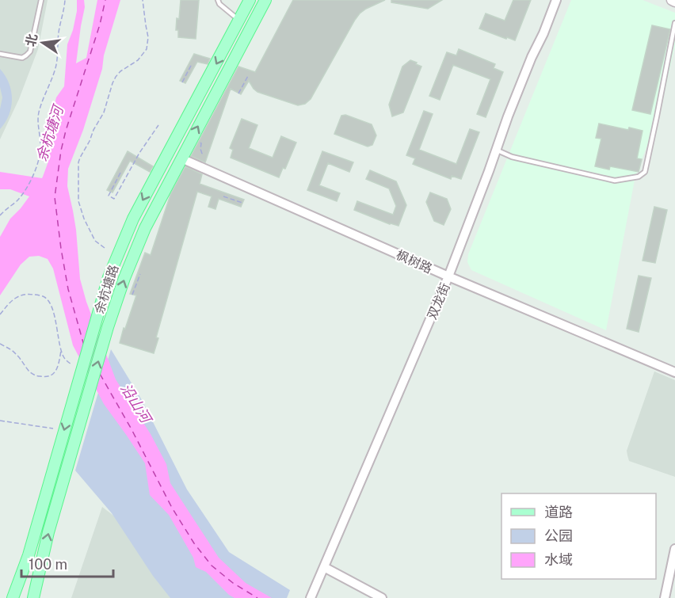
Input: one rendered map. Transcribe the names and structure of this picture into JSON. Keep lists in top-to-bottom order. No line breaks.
{"streets":{"main road":["余杭塘路"],"street":["枫树路","双龙街"]},"crossings":[["枫树路","余杭塘路"],["枫树路","双龙街"]],"water":["余杭塘河","沿山河"],"legend":["道路","公园","水域"],"scale_bar":"100 m","north":"left"}
